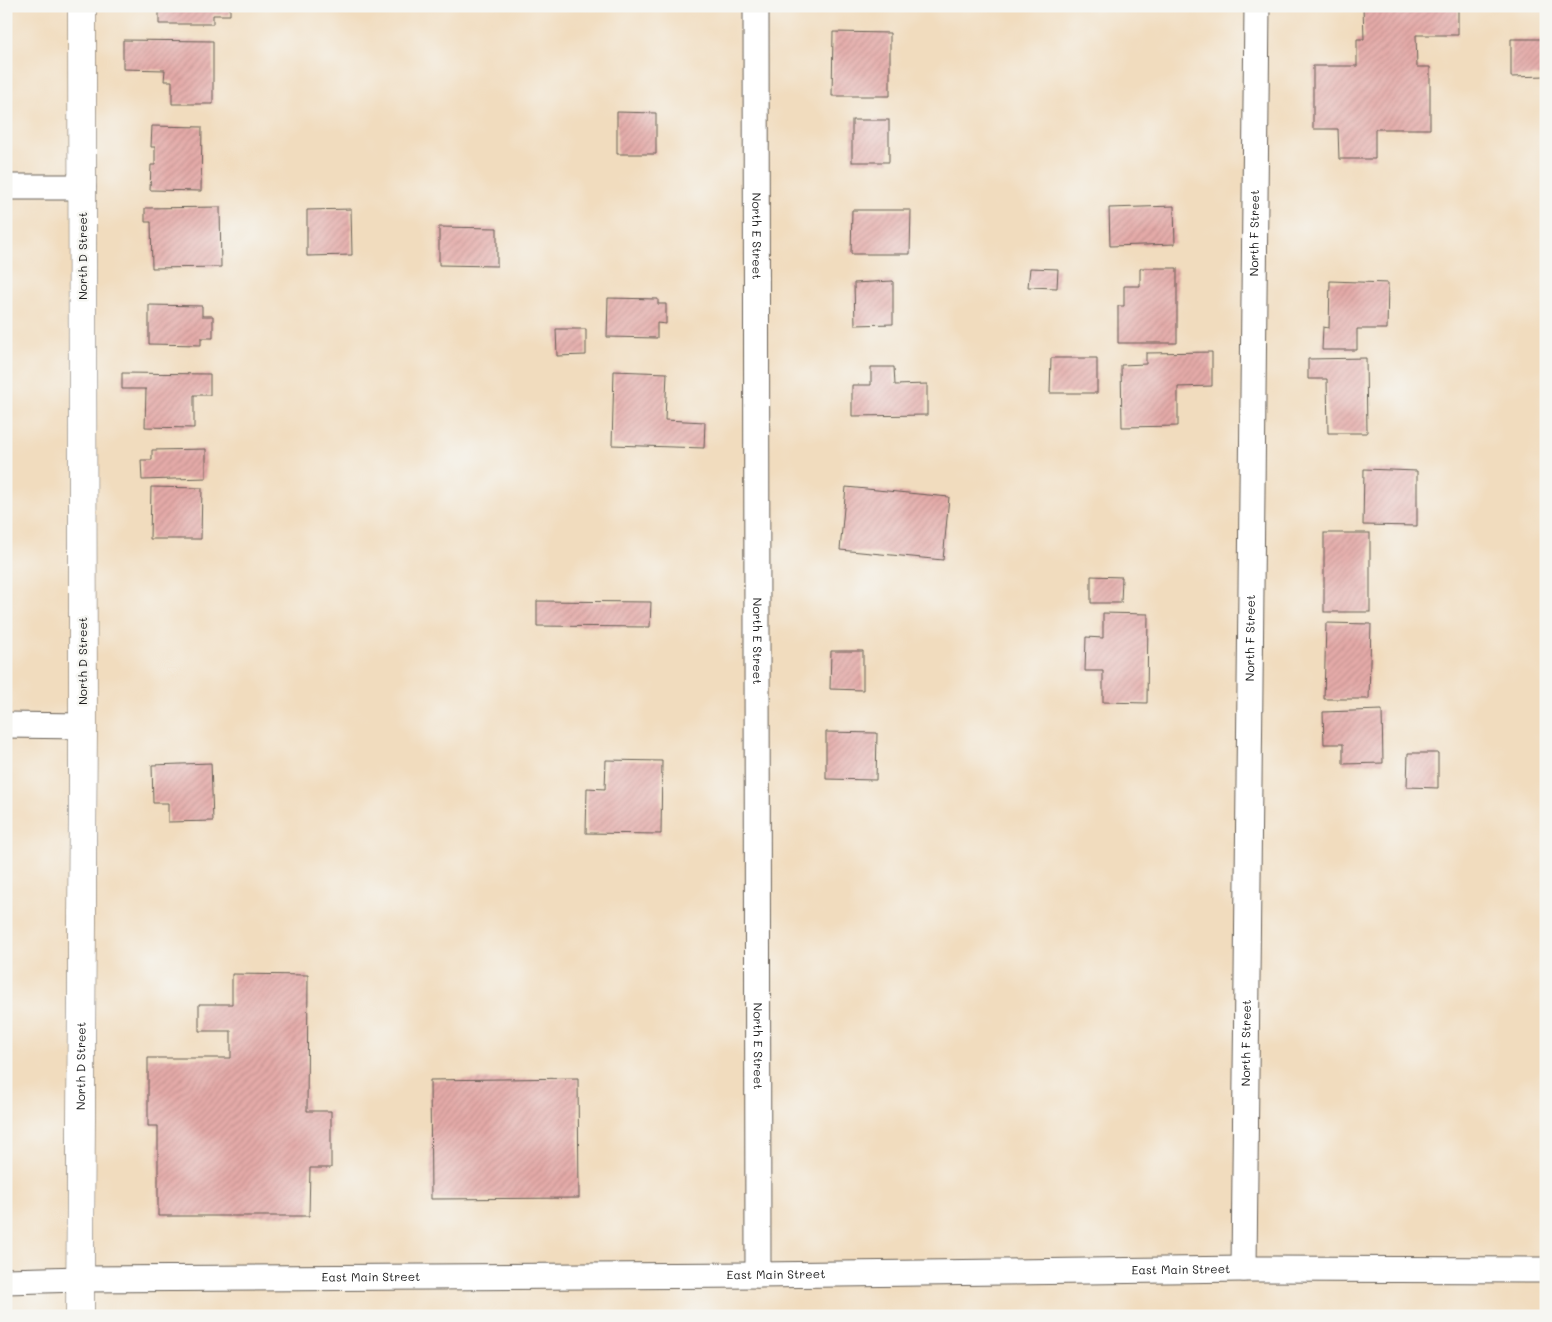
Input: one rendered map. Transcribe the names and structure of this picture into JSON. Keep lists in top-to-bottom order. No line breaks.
{"streets":{"street":["North F Street","North E Street","North D Street","East Main Street"]},"crossings":[["North F Street","East Main Street"],["North E Street","East Main Street"],["North D Street","East Main Street"]]}
